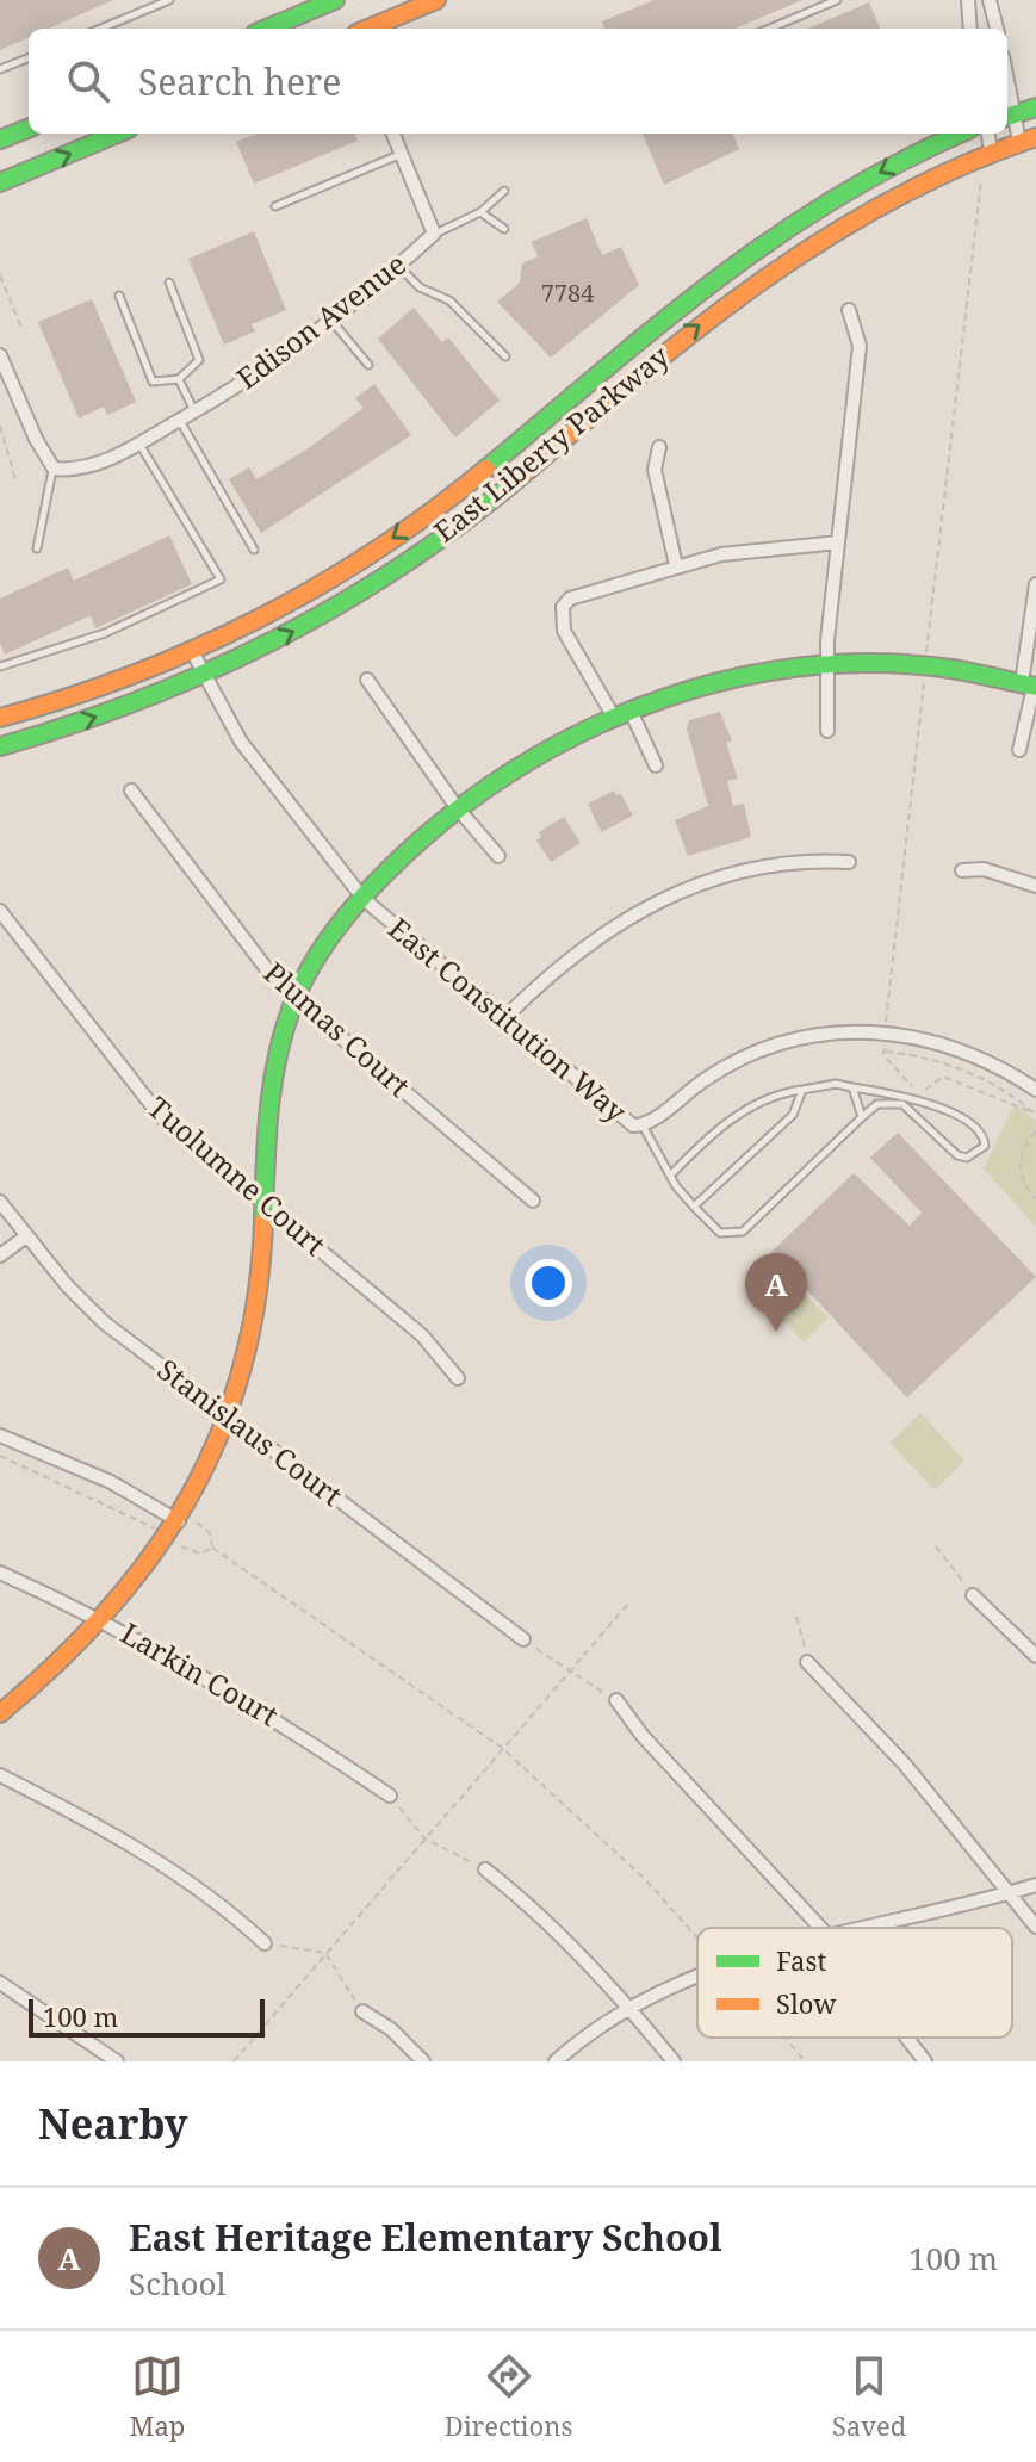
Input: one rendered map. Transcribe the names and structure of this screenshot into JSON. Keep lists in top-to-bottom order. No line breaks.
{"streets":{"street":["Edison Avenue","East Liberty Parkway","East Constitution Way","Plumas Court","Tuolumne Court","Stanislaus Court","Larkin Court"]},"crossings":[["East Liberty Parkway","East Constitution Way"]],"house_numbers":["7784"],"legend":["Fast","Slow"],"scale_bar":"100 m","page":{"search":"Search here","pins":"A","scale":"100 m","heading":"Nearby","list":[{"mark":"A","name":"East Heritage Elementary School","note":"School","value":"100 m"}],"nav":["Map","Directions","Saved"]}}
